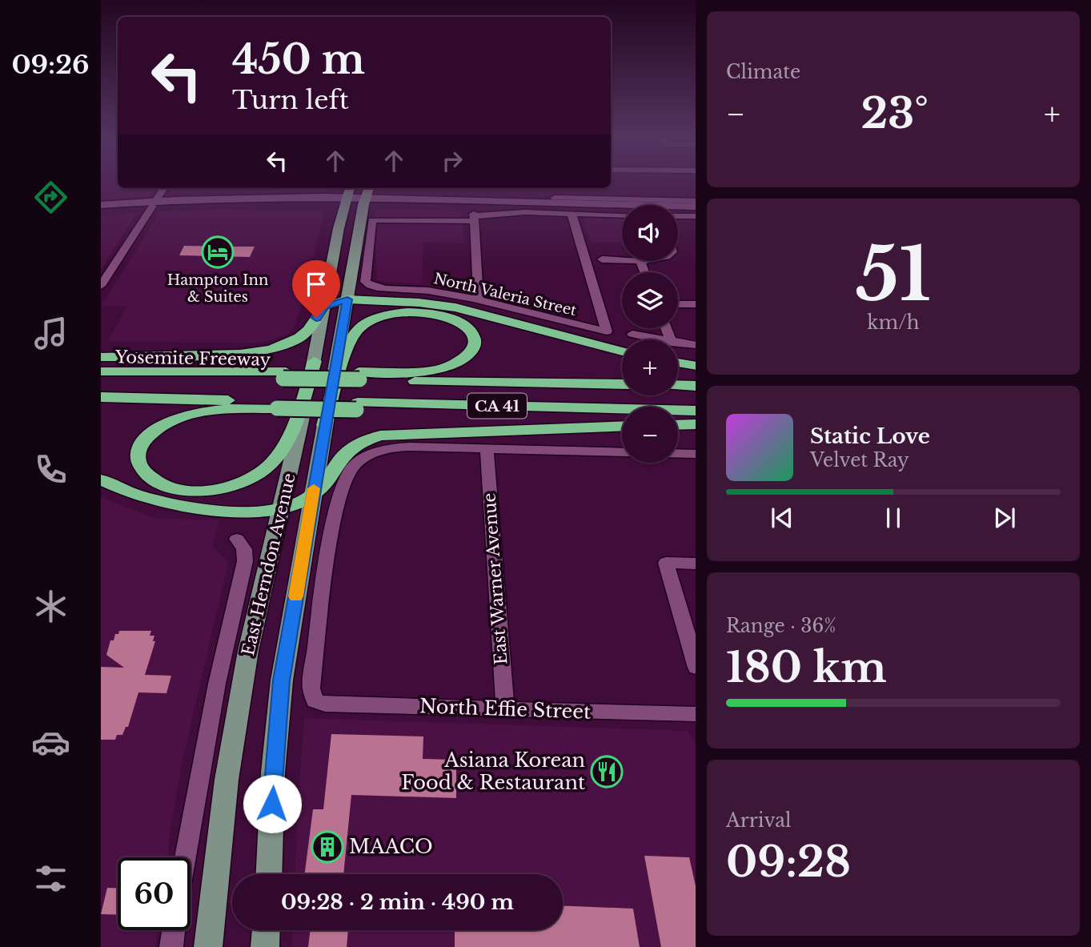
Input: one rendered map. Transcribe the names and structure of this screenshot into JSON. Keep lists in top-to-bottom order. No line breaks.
{"streets":{"highway":["Yosemite Freeway","CA 41"],"main road":["East Herndon Avenue"],"street":["North Valeria Street","East Warner Avenue","North Effie Street"]},"crossings":[["Yosemite Freeway","CA 41"],["East Warner Avenue","North Effie Street"]],"places":{"hotel":["Hampton Inn & Suites"],"restaurant":["Asiana Korean Food & Restaurant"],"building":["MAACO"]},"page":{"tabs":"09:26","tile":["Climate",["51","km/h"],["Range · 36%","180 km"],["Arrival","09:28"]],"turn":["450 m","Turn left"],"heat":["−","23°","+"],"map_buttons":["+","−"],"song":["Static Love","Velvet Ray"],"limit":"60","trip":"09:28 · 2 min · 490 m"}}
